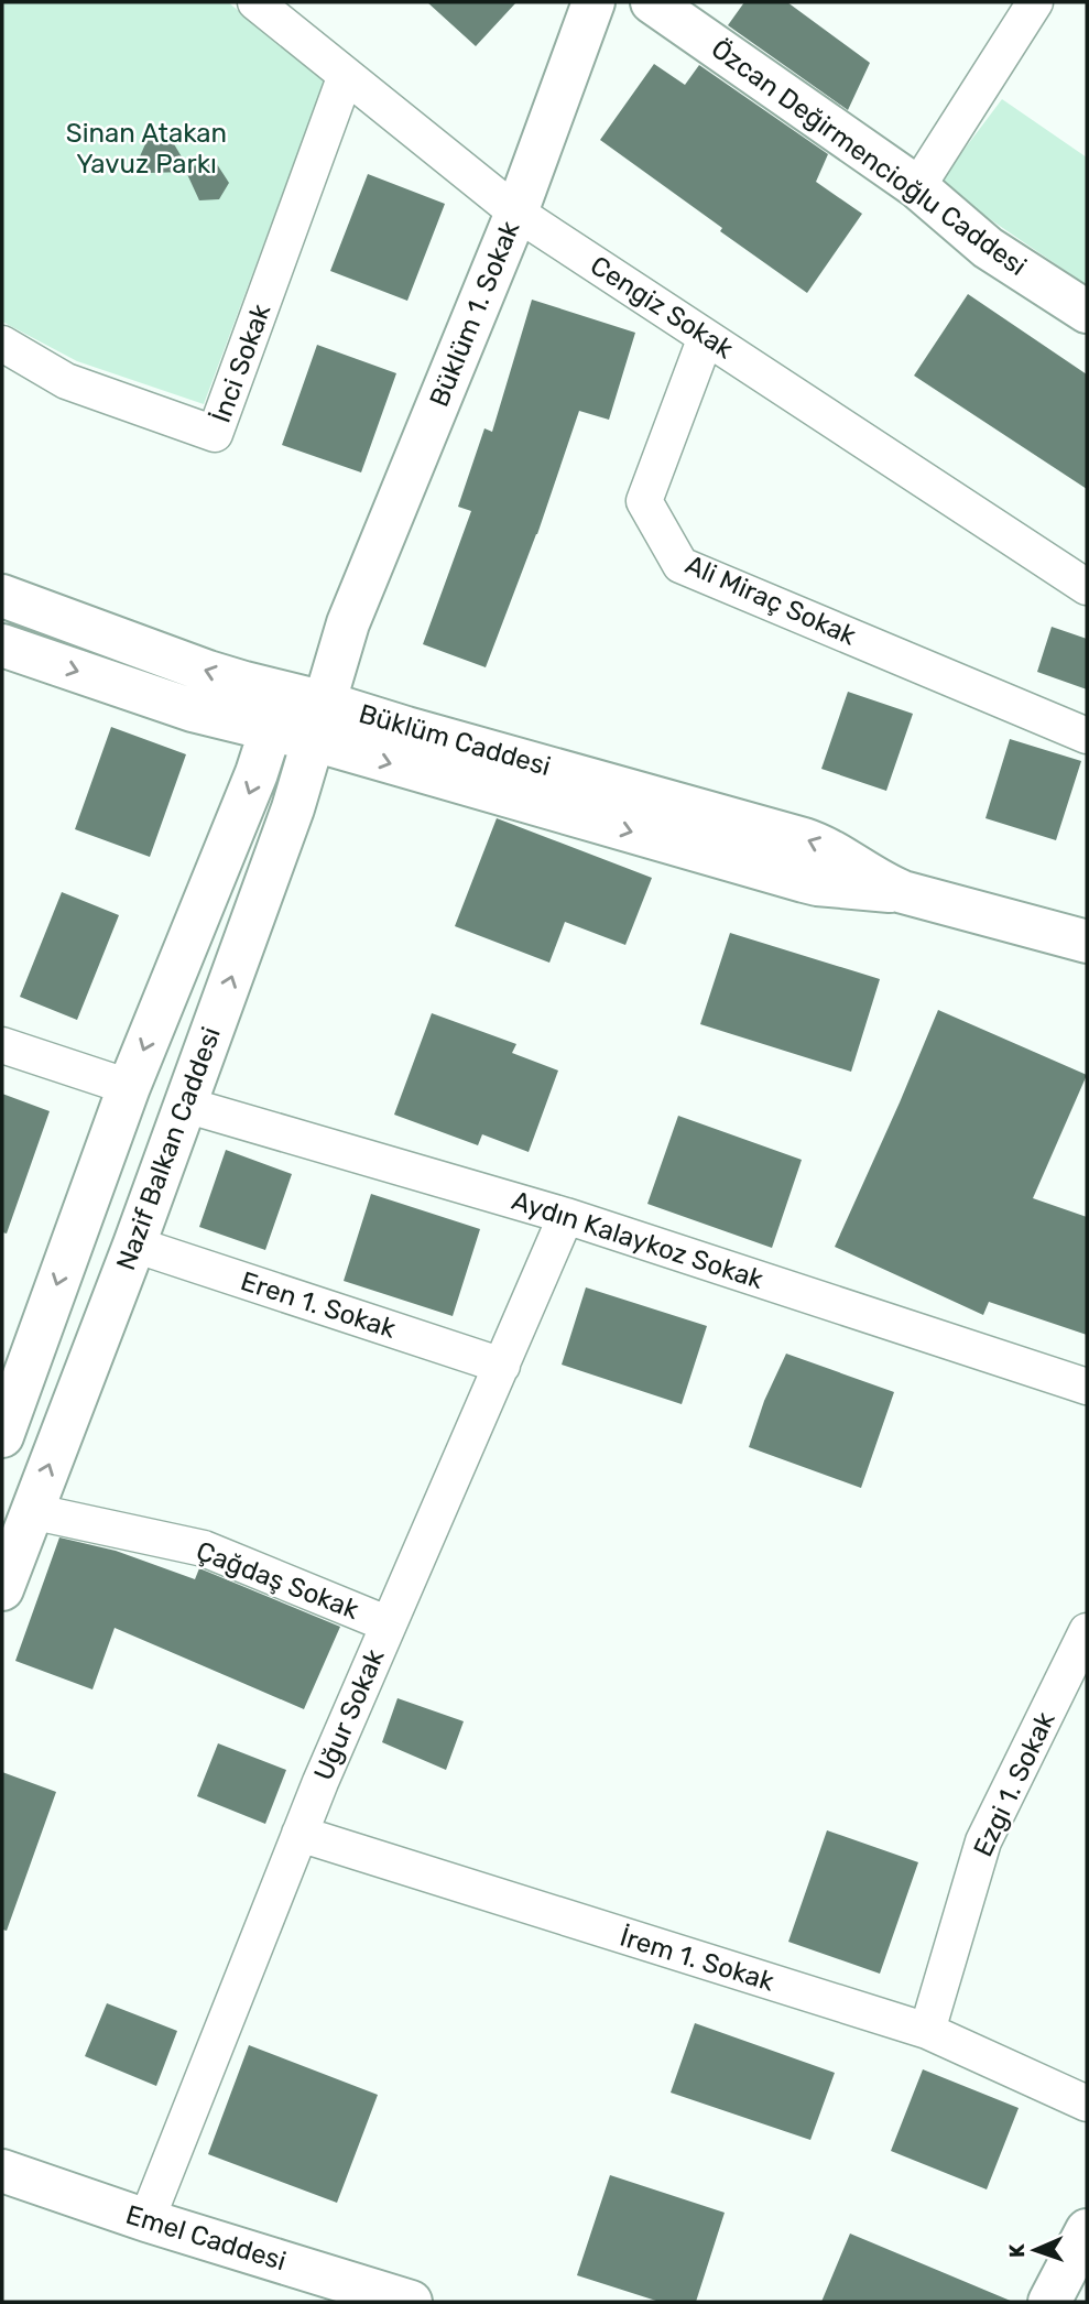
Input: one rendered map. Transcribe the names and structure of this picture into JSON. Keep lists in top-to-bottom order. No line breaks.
{"streets":{"street":["Özcan Değirmencioğlu Caddesi","Cengiz Sokak","Büklüm 1. Sokak","İnci Sokak","Ali Miraç Sokak","Büklüm Caddesi","Nazif Balkan Caddesi","Aydın Kalaykoz Sokak","Eren 1. Sokak","Çağdaş Sokak","Uğur Sokak","Ezgi 1. Sokak","İrem 1. Sokak","Emel Caddesi"]},"crossings":[["Cengiz Sokak","Büklüm 1. Sokak"],["Cengiz Sokak","İnci Sokak"],["Cengiz Sokak","Ali Miraç Sokak"],["Büklüm 1. Sokak","Büklüm Caddesi"],["Büklüm 1. Sokak","Nazif Balkan Caddesi"],["Büklüm Caddesi","Nazif Balkan Caddesi"],["Nazif Balkan Caddesi","Aydın Kalaykoz Sokak"],["Nazif Balkan Caddesi","Eren 1. Sokak"],["Nazif Balkan Caddesi","Çağdaş Sokak"],["Aydın Kalaykoz Sokak","Uğur Sokak"],["Eren 1. Sokak","Uğur Sokak"],["Çağdaş Sokak","Uğur Sokak"],["Uğur Sokak","İrem 1. Sokak"],["Uğur Sokak","Emel Caddesi"],["Ezgi 1. Sokak","İrem 1. Sokak"]],"parks":["Sinan Atakan Yavuz Parkı"],"north":"left"}
